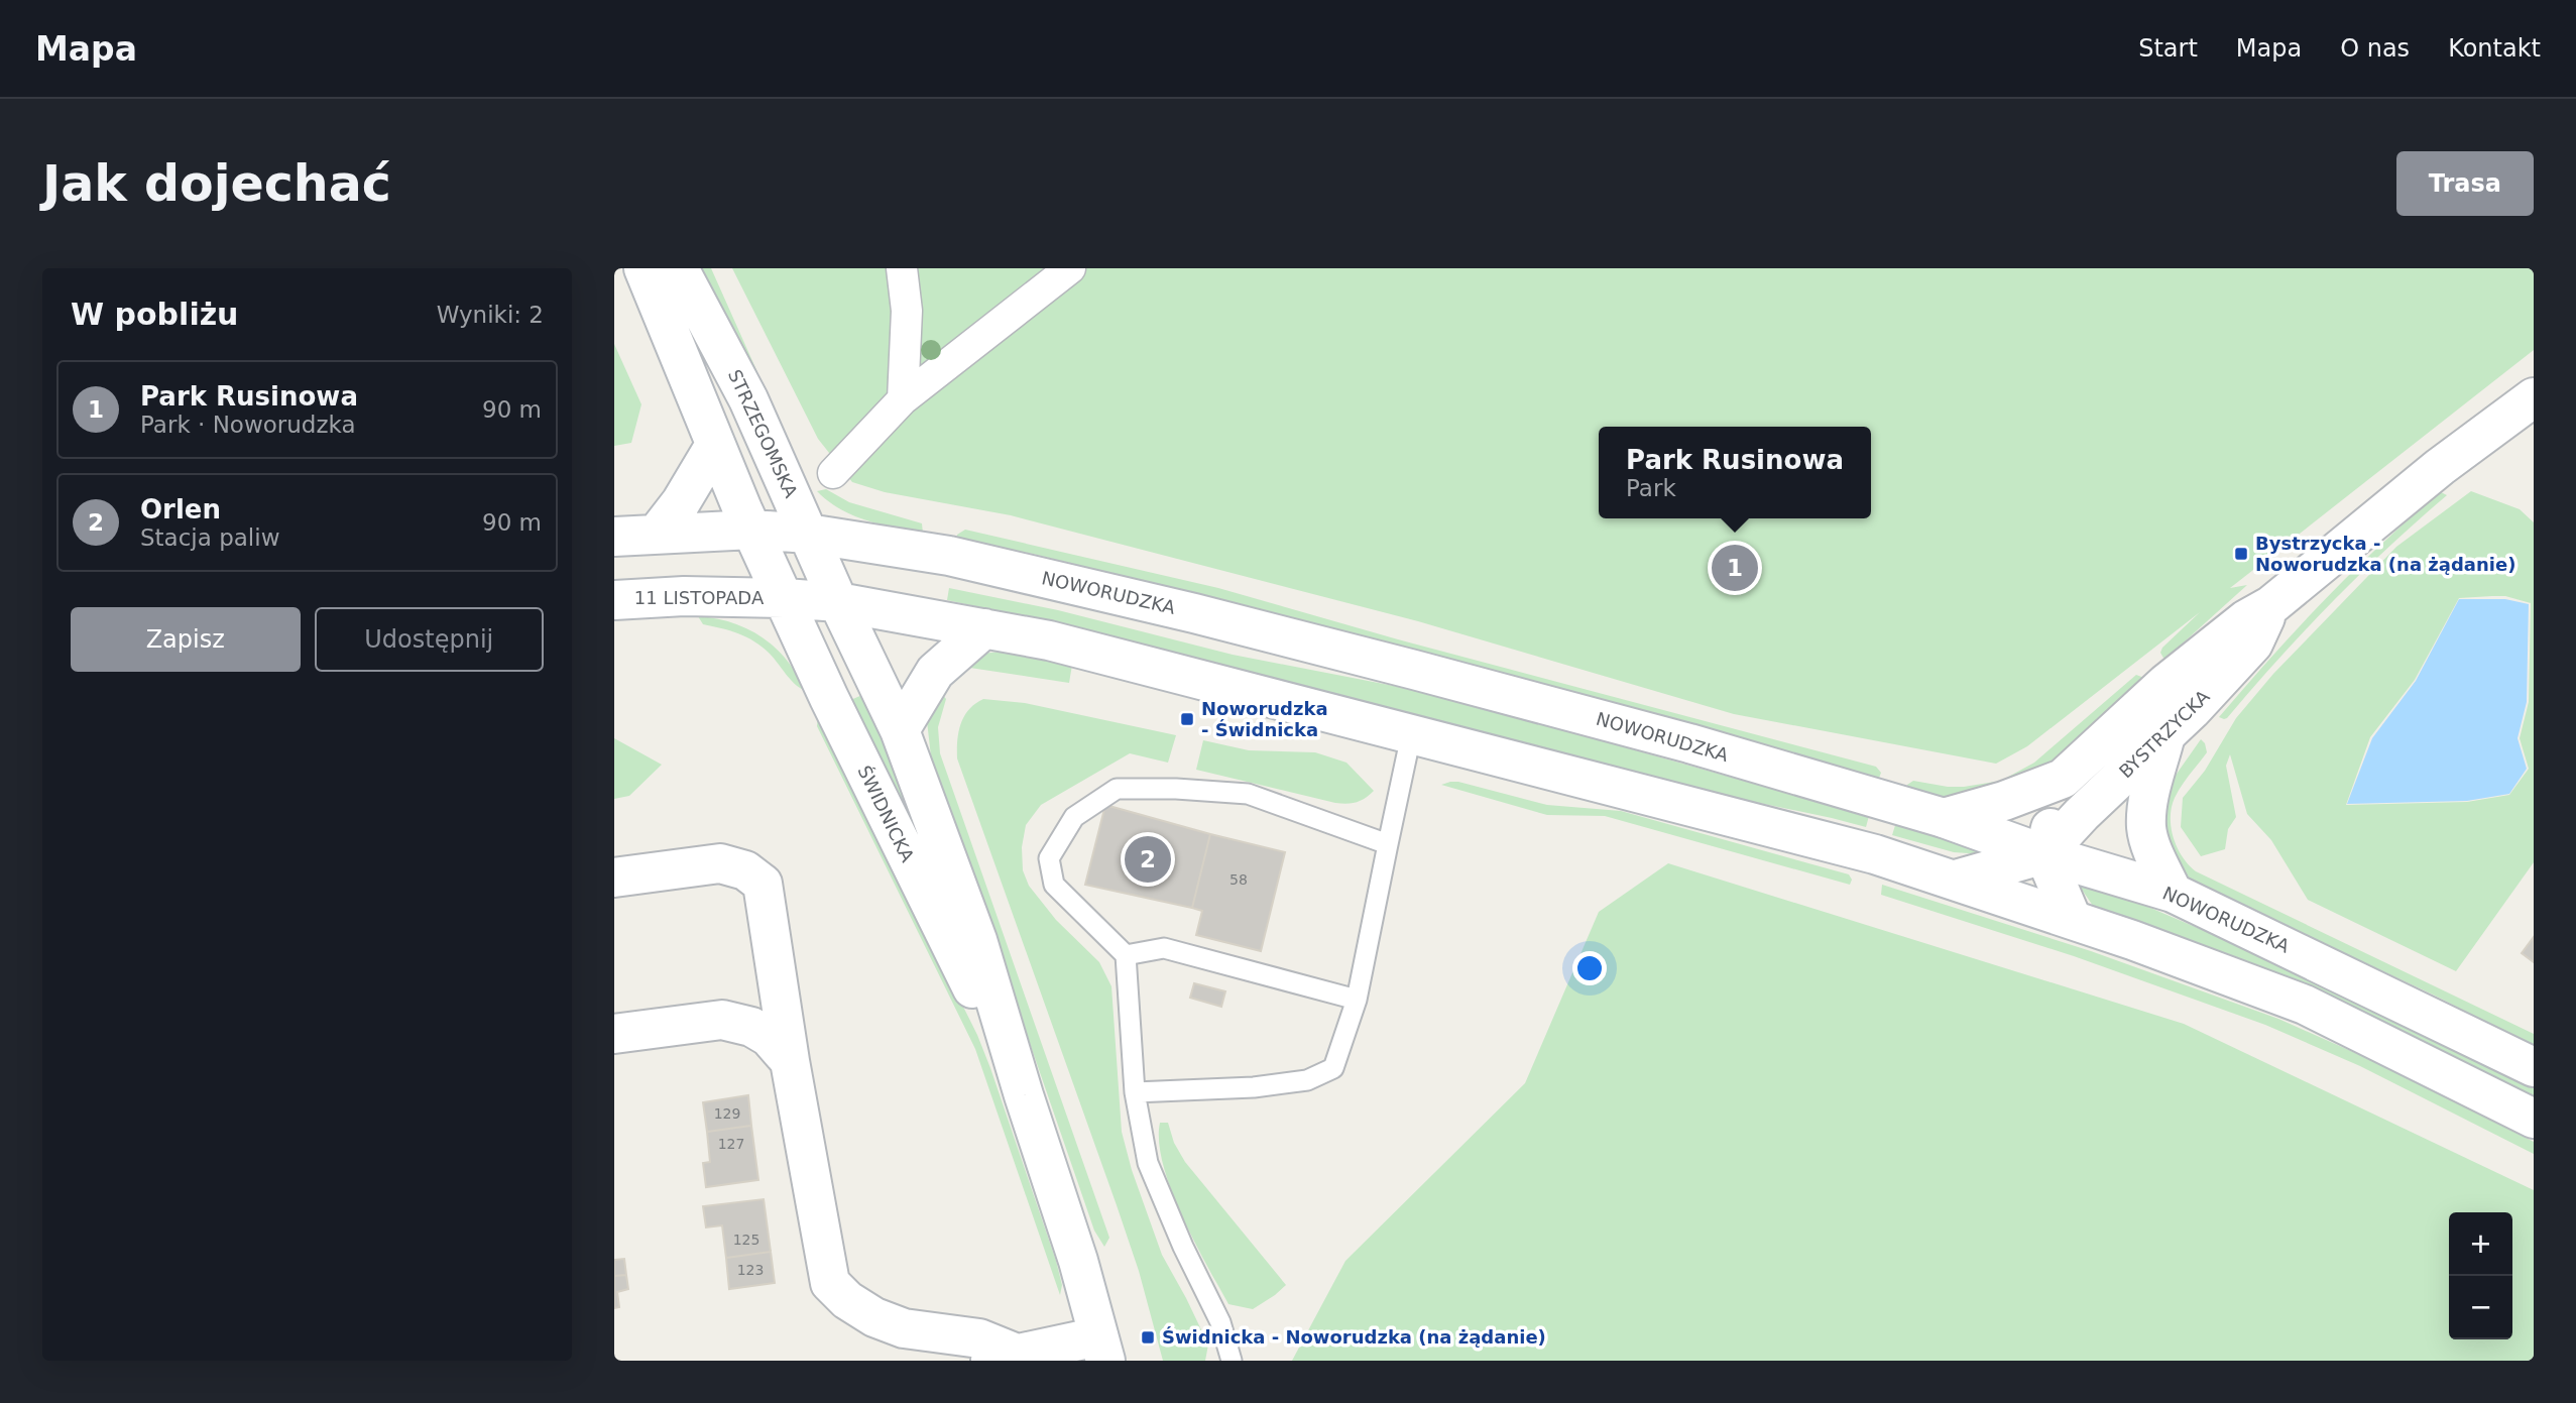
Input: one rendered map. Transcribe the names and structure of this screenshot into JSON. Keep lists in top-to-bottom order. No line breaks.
{"streets":{"main road":["STRZEGOMSKA","NOWORUDZKA","11 LISTOPADA","BYSTRZYCKA","ŚWIDNICKA"]},"crossings":[["STRZEGOMSKA","NOWORUDZKA"],["STRZEGOMSKA","ŚWIDNICKA"],["NOWORUDZKA","BYSTRZYCKA"],["NOWORUDZKA","ŚWIDNICKA"],["11 LISTOPADA","ŚWIDNICKA"]],"places":{"transit":["Bystrzycka - Noworudzka (na żądanie)","Noworudzka - Świdnicka","Świdnicka - Noworudzka (na żądanie)"]},"house_numbers":["58","129","127","125","123"],"page":{"header":"Mapa","nav":["Start","Mapa","O nas","Kontakt"],"buttons":["Trasa",["Zapisz","Udostępnij"]],"title":"Jak dojechać","heading":["W pobliżu","Wyniki: 2"],"list":[{"mark":"1","name":"Park Rusinowa","note":"Park · Noworudzka","value":"90 m"},{"mark":"2","name":"Orlen","note":"Stacja paliw","value":"90 m"}],"popup":["Park Rusinowa","Park"],"pins":["1","2"],"map_buttons":["+","−"]}}
